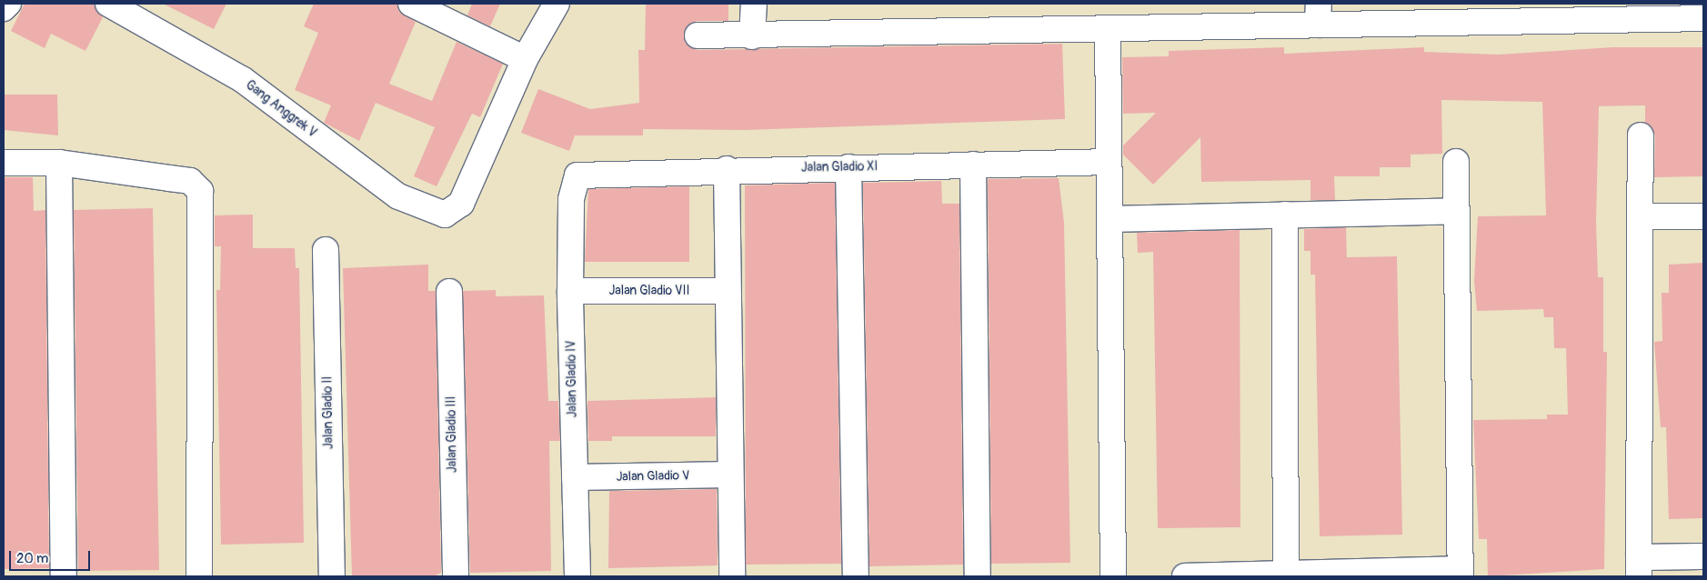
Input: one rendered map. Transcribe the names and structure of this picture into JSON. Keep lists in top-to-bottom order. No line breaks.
{"streets":{"street":["Gang Anggrek V","Jalan Gladio XI","Jalan Gladio VII","Jalan Gladio IV","Jalan Gladio II","Jalan Gladio III","Jalan Gladio V"]},"crossings":[["Jalan Gladio XI","Jalan Gladio IV"],["Jalan Gladio VII","Jalan Gladio IV"],["Jalan Gladio IV","Jalan Gladio V"]],"scale_bar":"20 m"}
